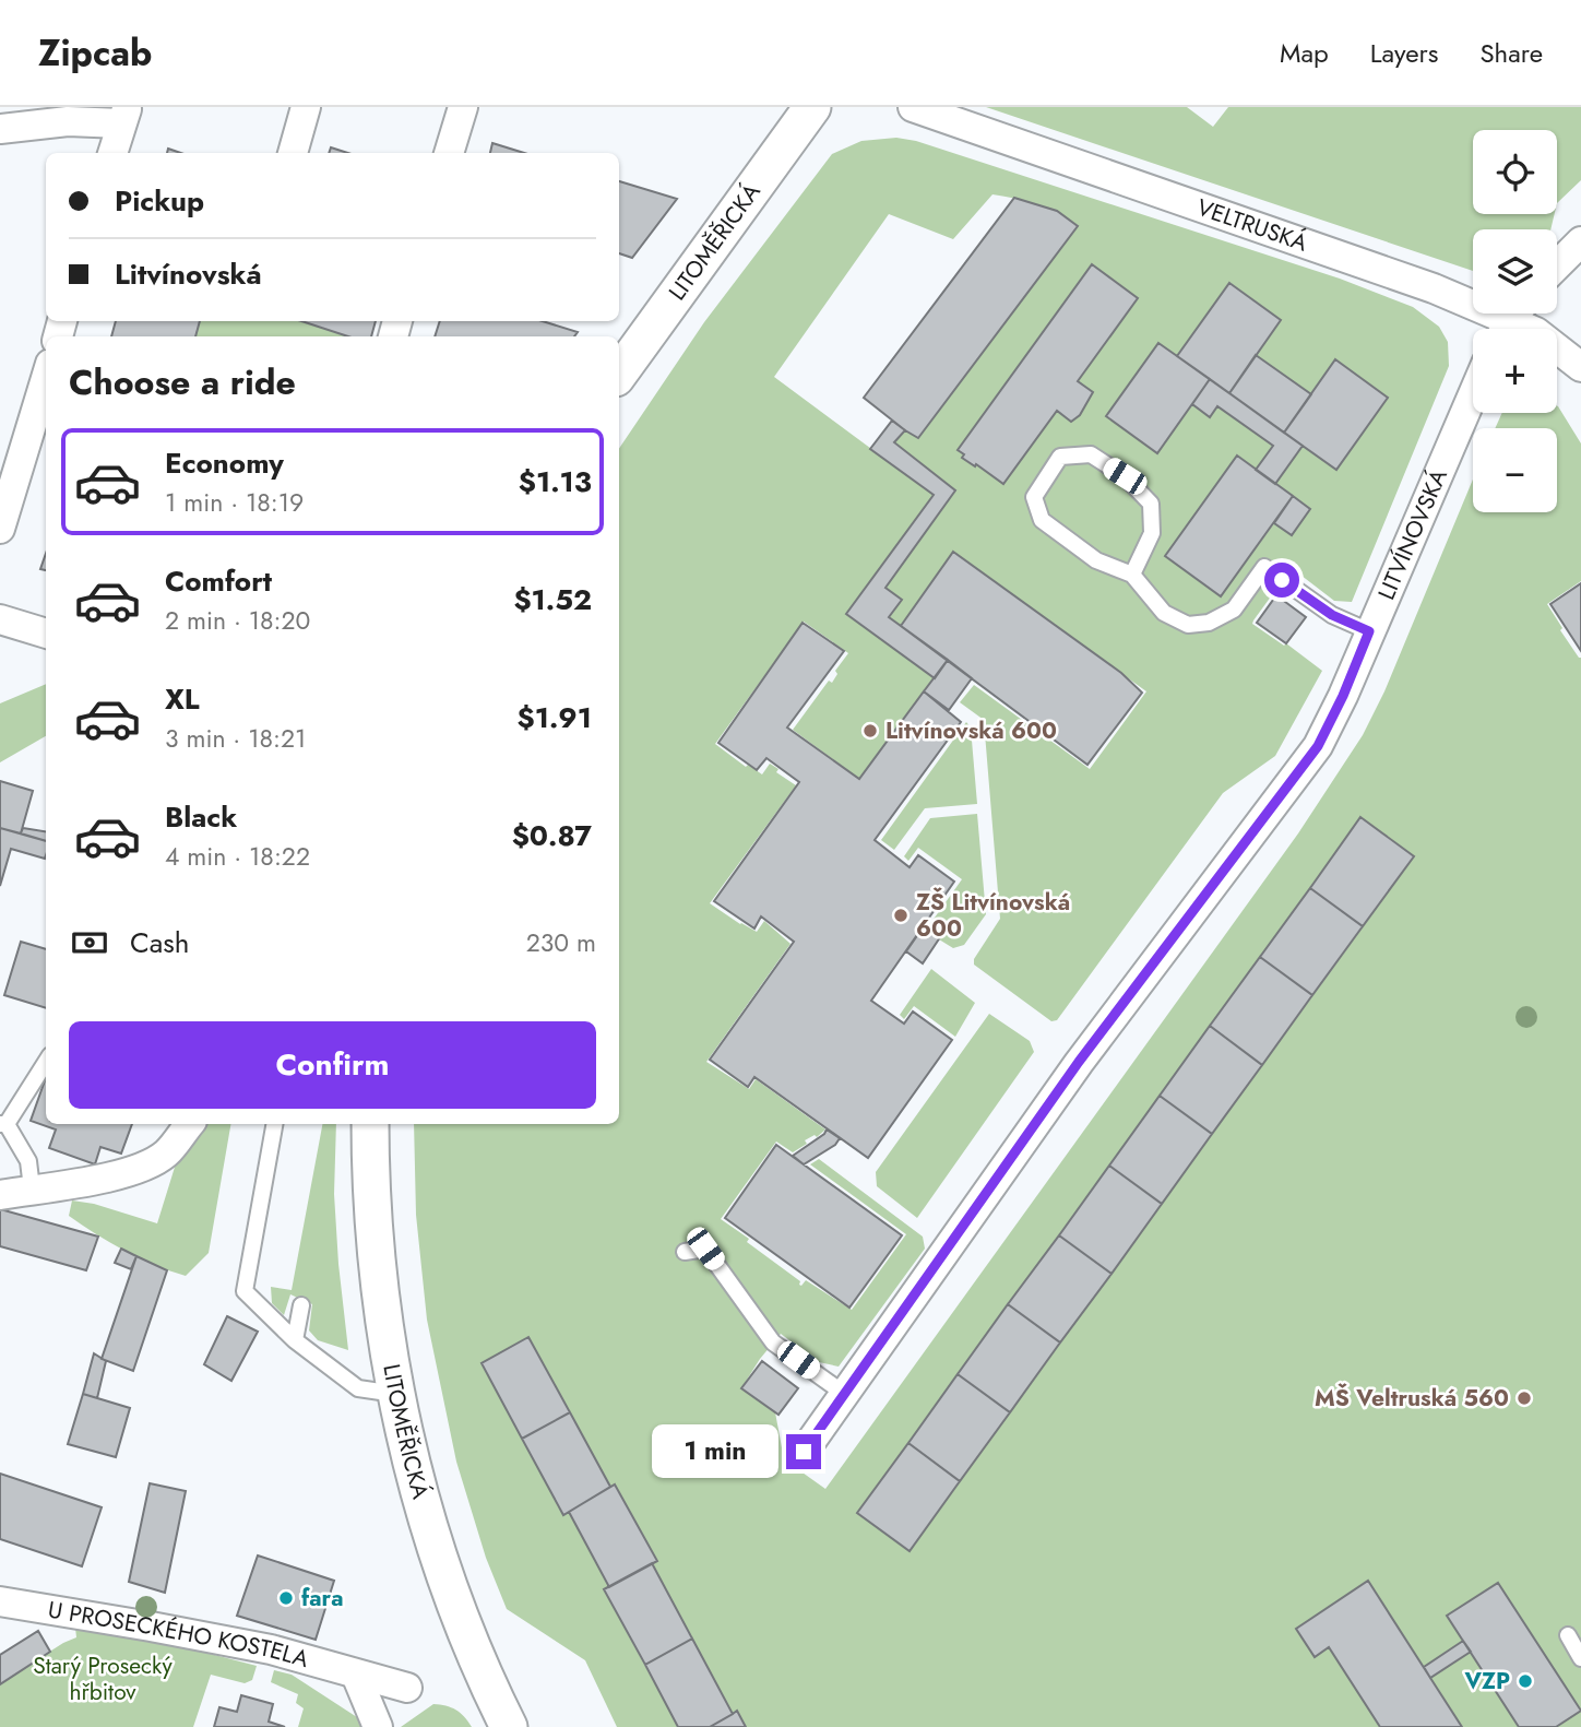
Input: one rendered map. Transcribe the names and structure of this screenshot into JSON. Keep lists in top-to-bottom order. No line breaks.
{"streets":{"street":["VELTRUSKÁ","LITOMĚŘICKÁ","LITVÍNOVSKÁ","U PROSECKÉHO KOSTELA"]},"parks":["Starý Prosecký hřbitov"],"places":["Litvínovská 600","ZŠ Litvínovská 600","MŠ Veltruská 560","fara","VZP"],"page":{"header":"Zipcab","nav":["Map","Layers","Share"],"map_buttons":["+","−"],"banner":["Pickup","Litvínovská"],"heading":"Choose a ride","list":[{"name":"Economy","note":"1 min · 18:19","value":"$1.13"},{"name":"Comfort","note":"2 min · 18:20","value":"$1.52"},{"name":"XL","note":"3 min · 18:21","value":"$1.91"},{"name":"Black","note":"4 min · 18:22","value":"$0.87"}],"pay":["Cash","230 m"],"buttons":"Confirm","bubble":"1 min"}}
